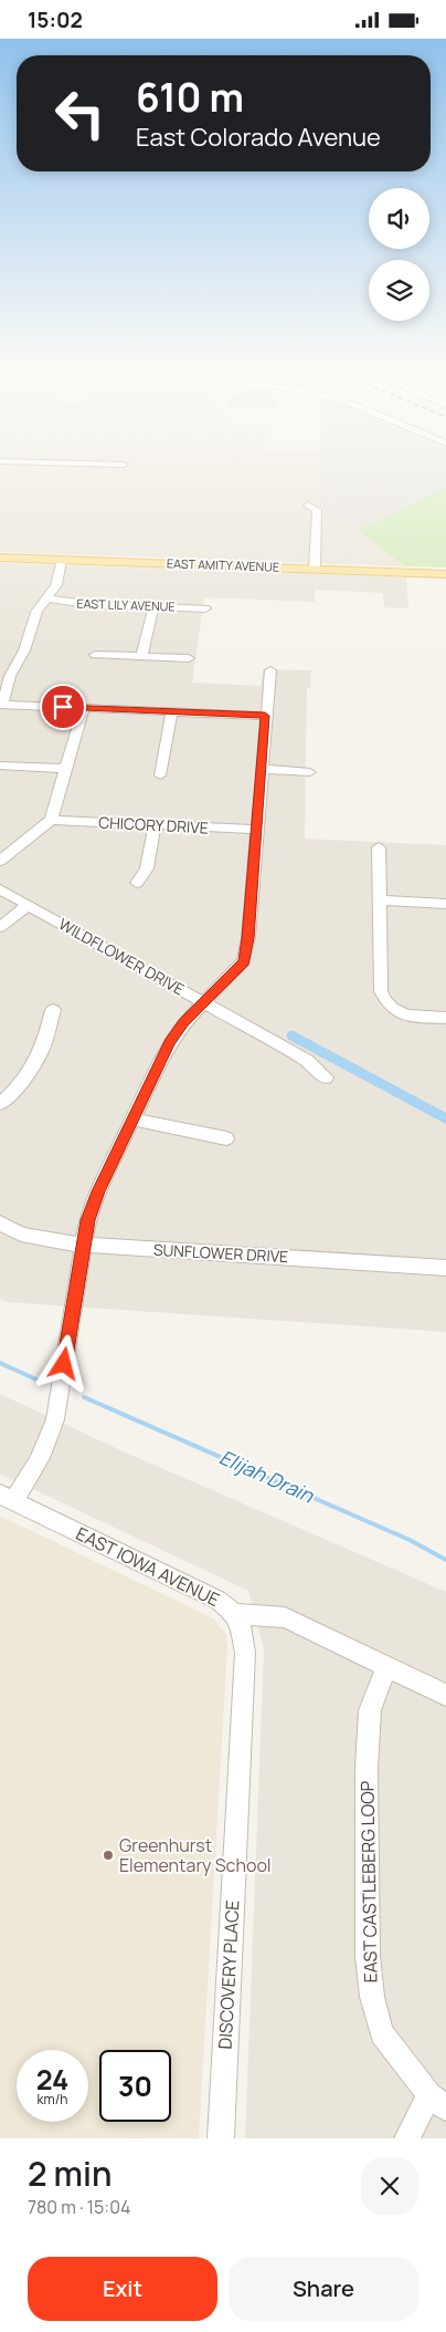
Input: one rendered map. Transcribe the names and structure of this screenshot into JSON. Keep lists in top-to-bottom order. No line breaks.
{"streets":{"main road":["EAST AMITY AVENUE"],"street":["EAST LILY AVENUE","CHICORY DRIVE","WILDFLOWER DRIVE","SUNFLOWER DRIVE","EAST IOWA AVENUE","EAST CASTLEBERG LOOP","DISCOVERY PLACE"]},"crossings":[["EAST IOWA AVENUE","EAST CASTLEBERG LOOP"],["EAST IOWA AVENUE","DISCOVERY PLACE"]],"water":["Elijah Drain"],"places":["Greenhurst Elementary School"],"page":{"status":"15:02","turn":["610 m","East Colorado Avenue"],"speed":"24 km/h","limit":"30","heading":["2 min","780 m · 15:04"],"buttons":["Exit","Share"]}}
